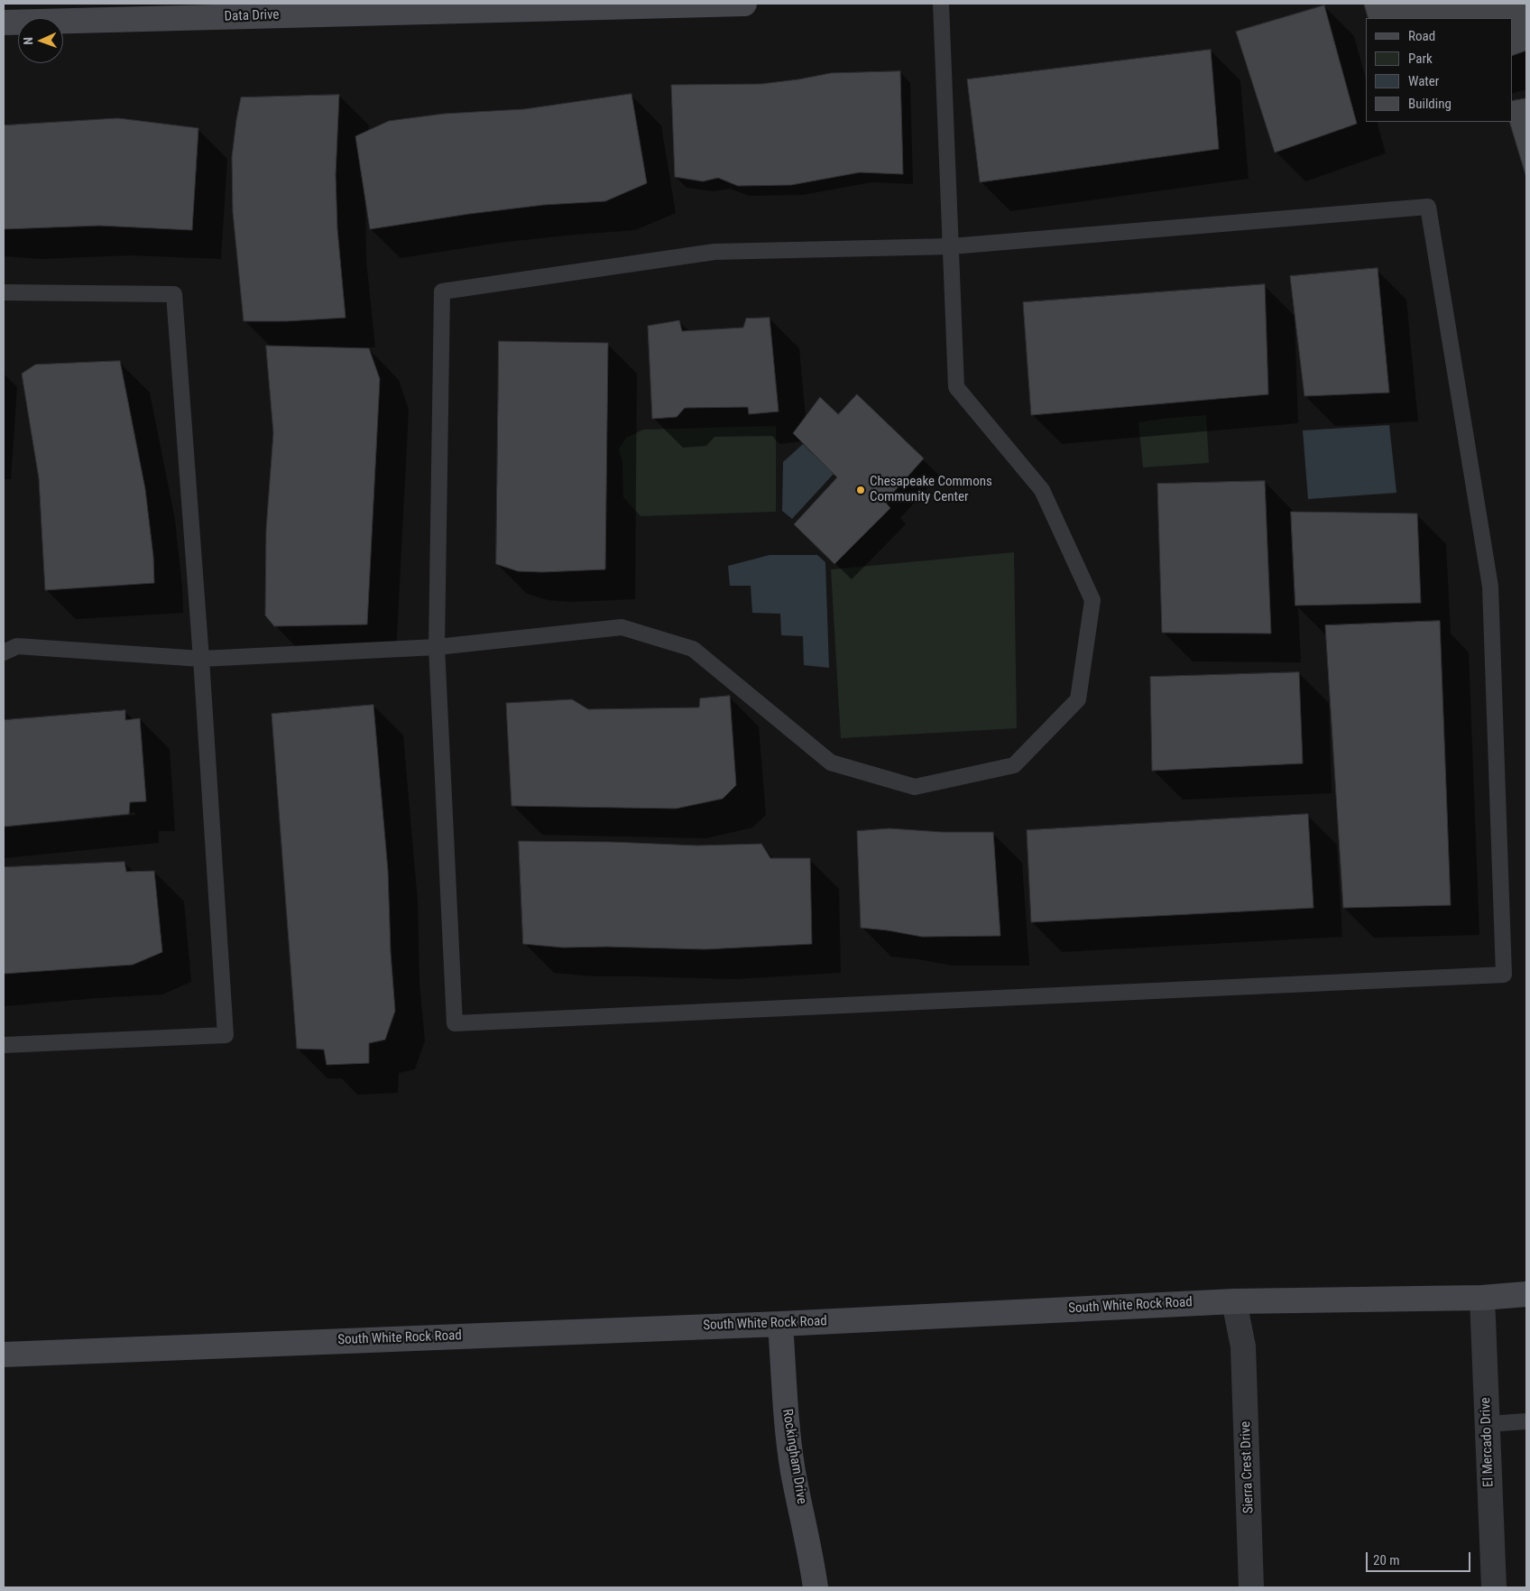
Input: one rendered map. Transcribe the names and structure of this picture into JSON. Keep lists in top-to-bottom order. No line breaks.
{"streets":{"street":["Data Drive","South White Rock Road","El Mercado Drive","Rockingham Drive","Sierra Crest Drive"]},"crossings":[["South White Rock Road","El Mercado Drive"],["South White Rock Road","Rockingham Drive"],["South White Rock Road","Sierra Crest Drive"]],"places":["Chesapeake Commons Community Center"],"legend":["Road","Park","Water","Building"],"scale_bar":"20 m","north":"left"}
